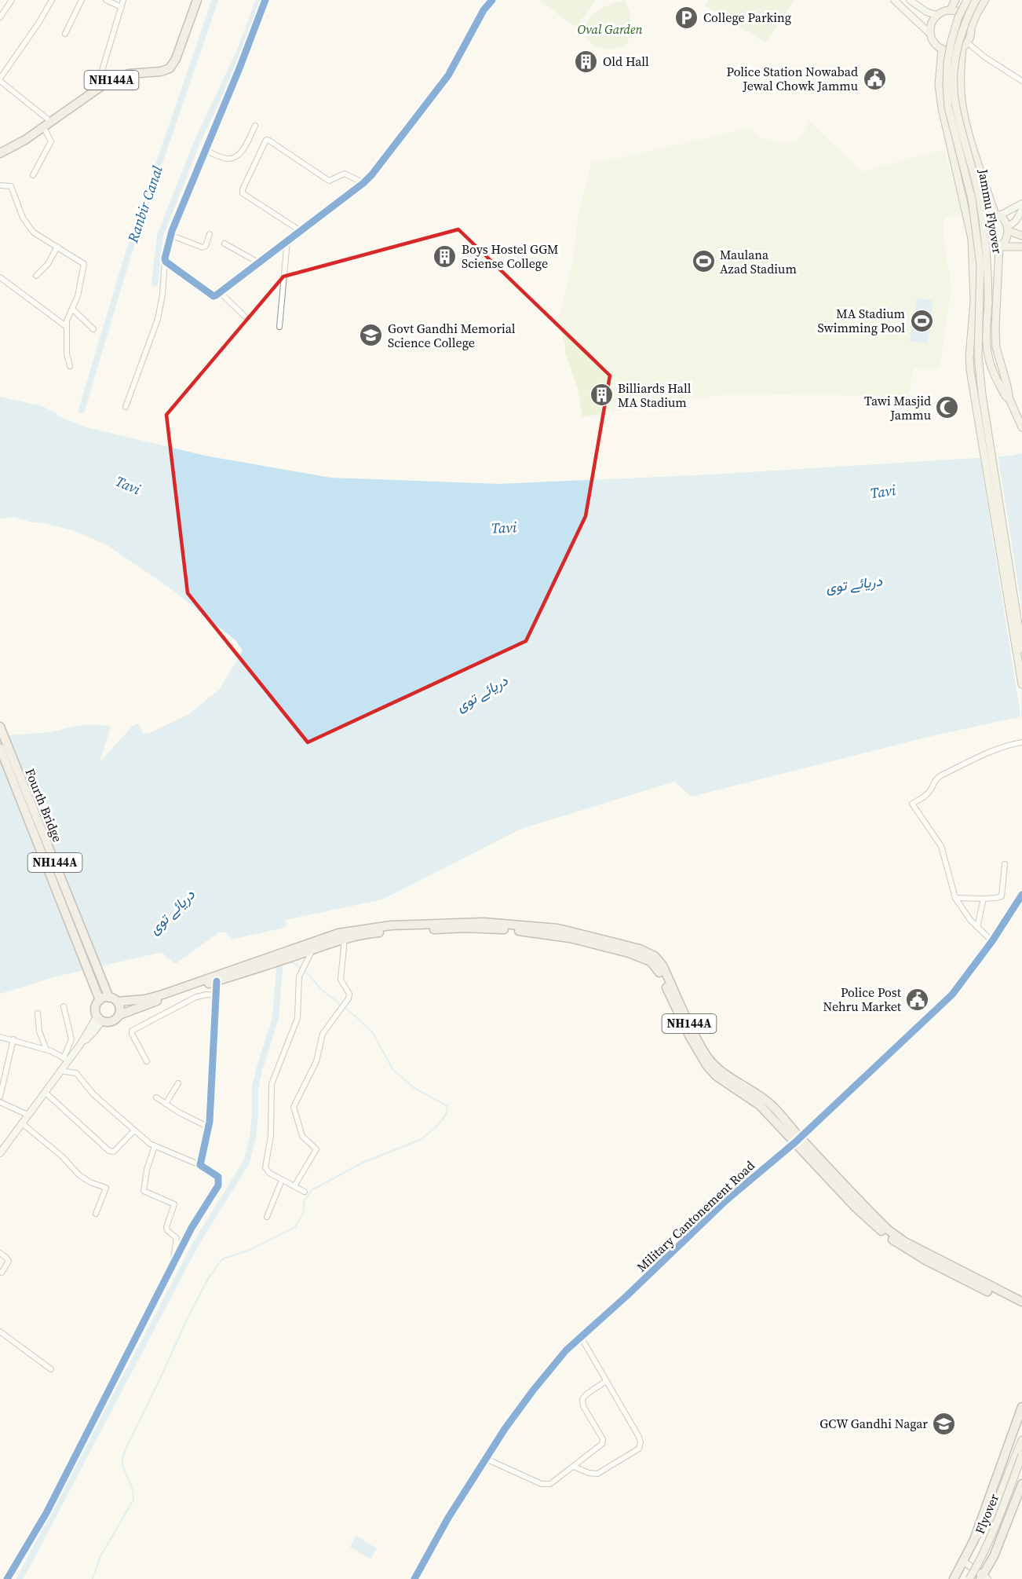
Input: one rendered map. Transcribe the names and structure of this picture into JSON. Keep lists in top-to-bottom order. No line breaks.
{"streets":{"highway":["NH144A","Fourth Bridge"],"main road":["Jammu Flyover","Flyover"],"street":["Military Cantonement Road"]},"crossings":[["NH144A","Fourth Bridge"],["NH144A","Military Cantonement Road"]],"water":["Ranbir Canal","Tavi","دریائے توی"],"parks":["Oval Garden"],"places":{"parking":["College Parking"],"building":["Old Hall","Boys Hostel GGM Sciense College","Billiards Hall MA Stadium"],"public building":["Police Station Nowabad Jewal Chowk Jammu","Police Post Nehru Market"],"sports":["Maulana Azad Stadium","MA Stadium Swimming Pool"],"school or university":["Govt Gandhi Memorial Science College","GCW Gandhi Nagar"],"mosque":["Tawi Masjid Jammu"]}}
